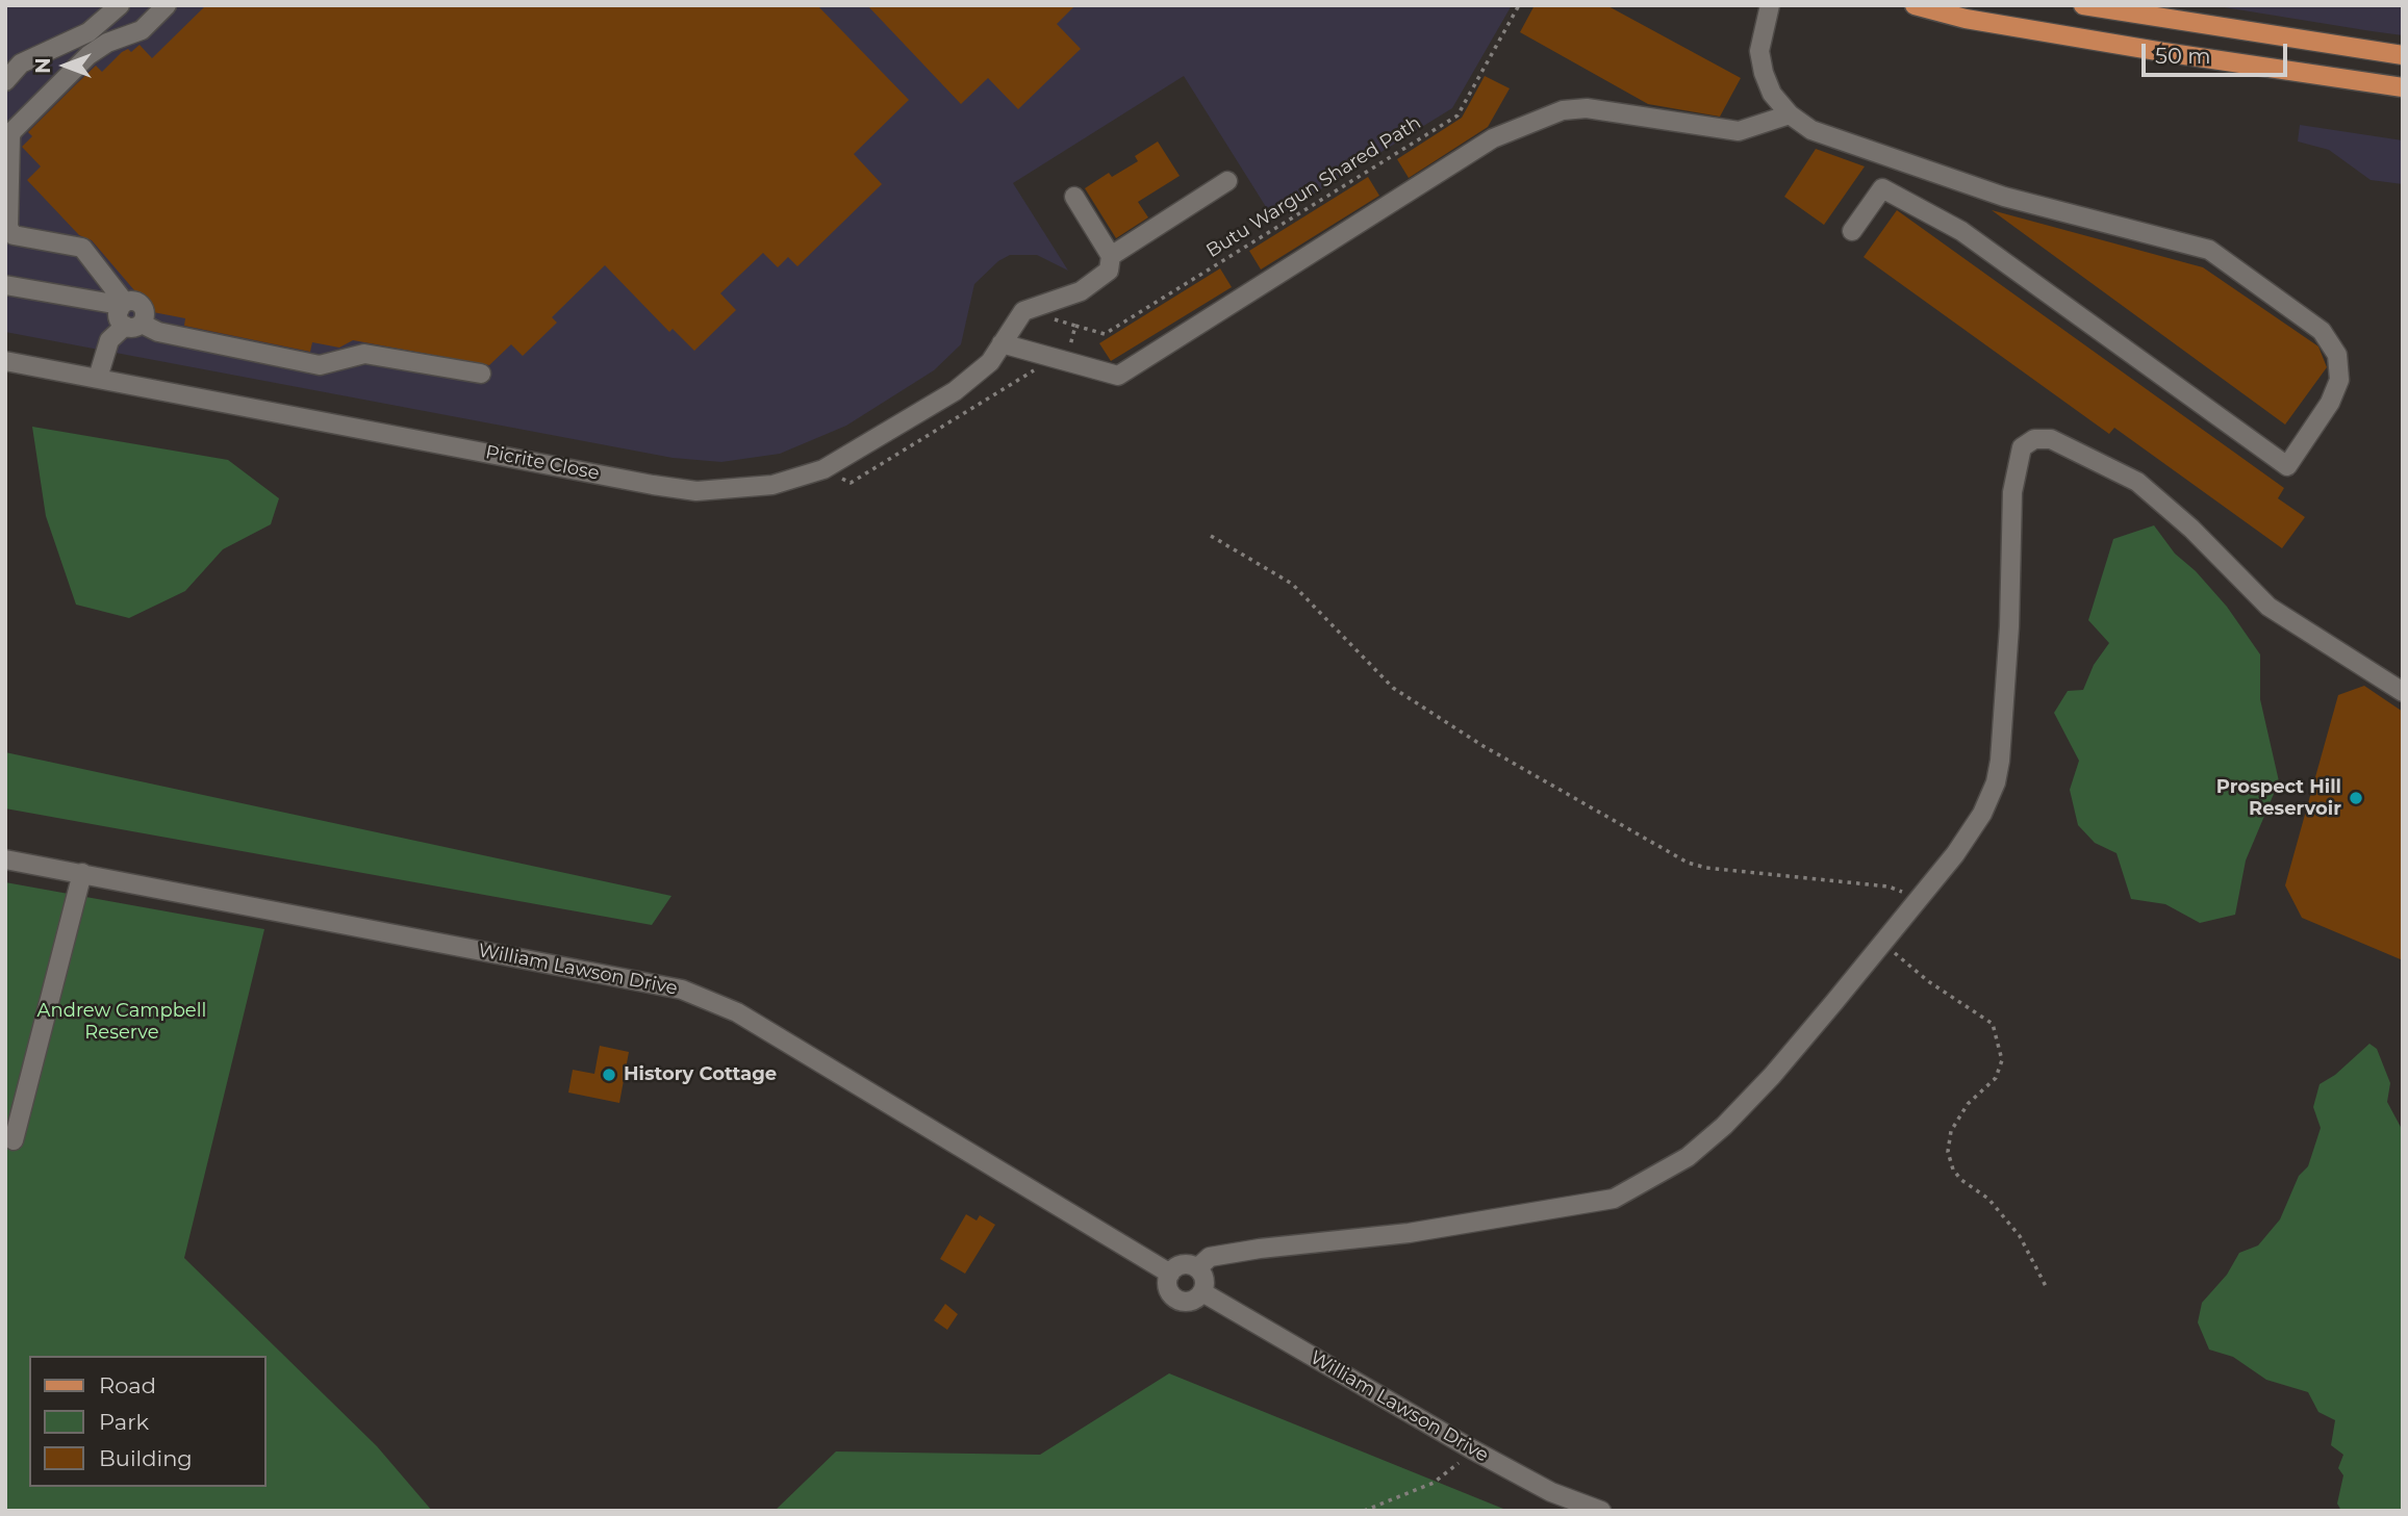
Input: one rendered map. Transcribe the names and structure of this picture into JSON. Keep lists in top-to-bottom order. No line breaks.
{"streets":{"street":["Picrite Close","William Lawson Drive"],"path":["Butu Wargun Shared Path"]},"parks":["Andrew Campbell Reserve"],"places":["Prospect Hill Reservoir","History Cottage"],"legend":["Road","Park","Building"],"scale_bar":"50 m","north":"left"}
